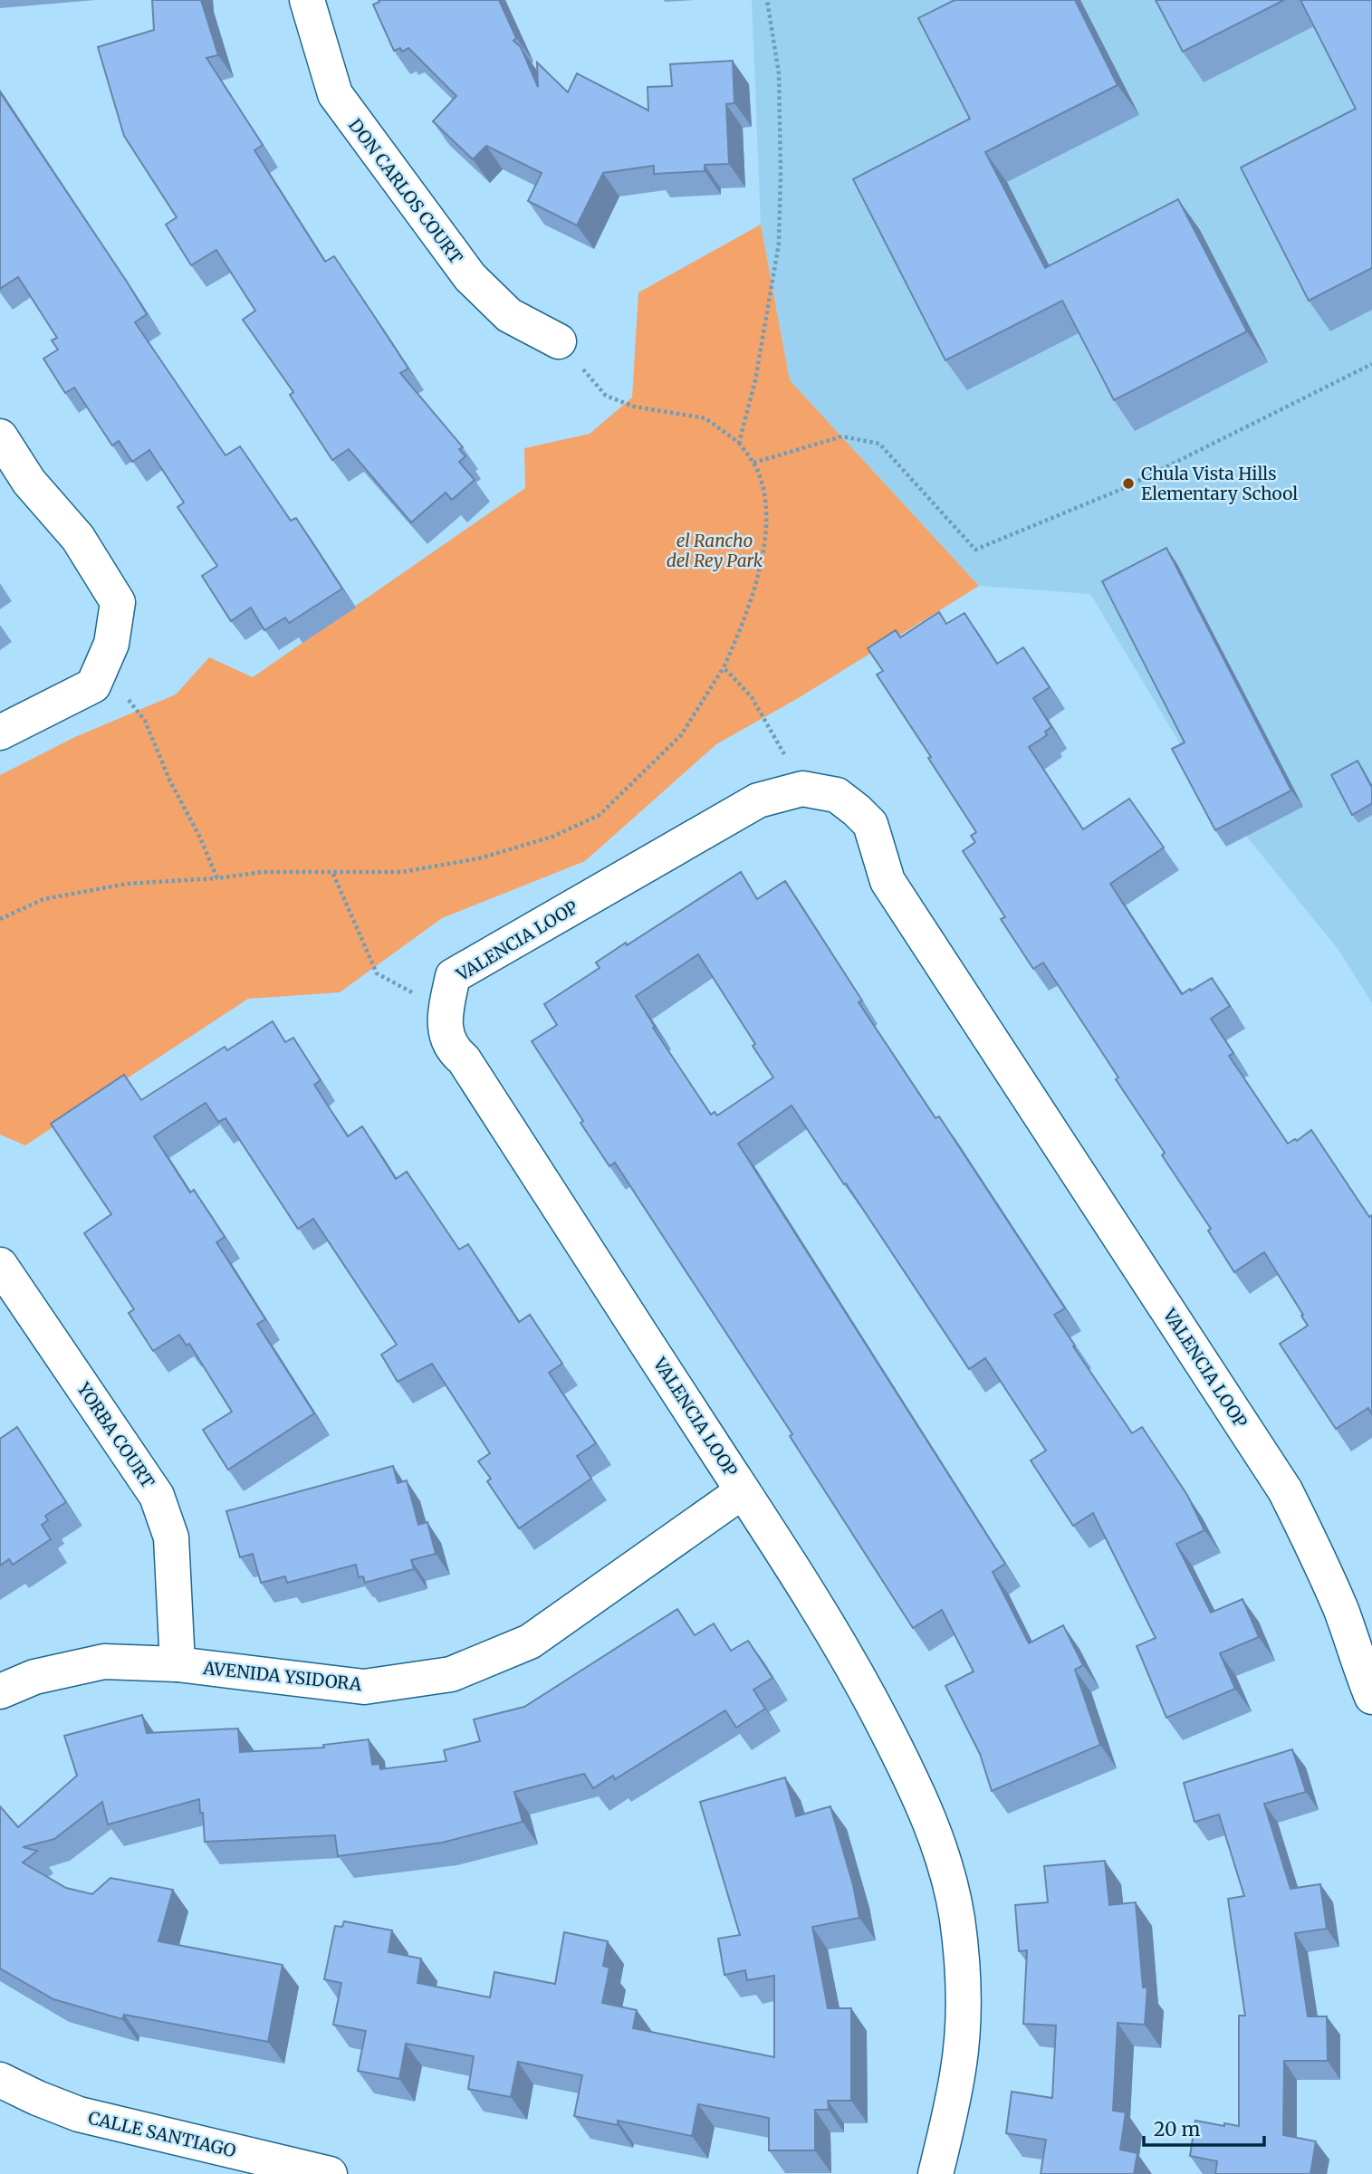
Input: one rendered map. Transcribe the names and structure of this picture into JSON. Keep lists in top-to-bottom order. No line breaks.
{"streets":{"street":["DON CARLOS COURT","VALENCIA LOOP","YORBA COURT","AVENIDA YSIDORA","CALLE SANTIAGO"]},"crossings":[["VALENCIA LOOP","AVENIDA YSIDORA"],["YORBA COURT","AVENIDA YSIDORA"]],"parks":["el Rancho del Rey Park"],"places":["Chula Vista Hills Elementary School"],"scale_bar":"20 m"}
